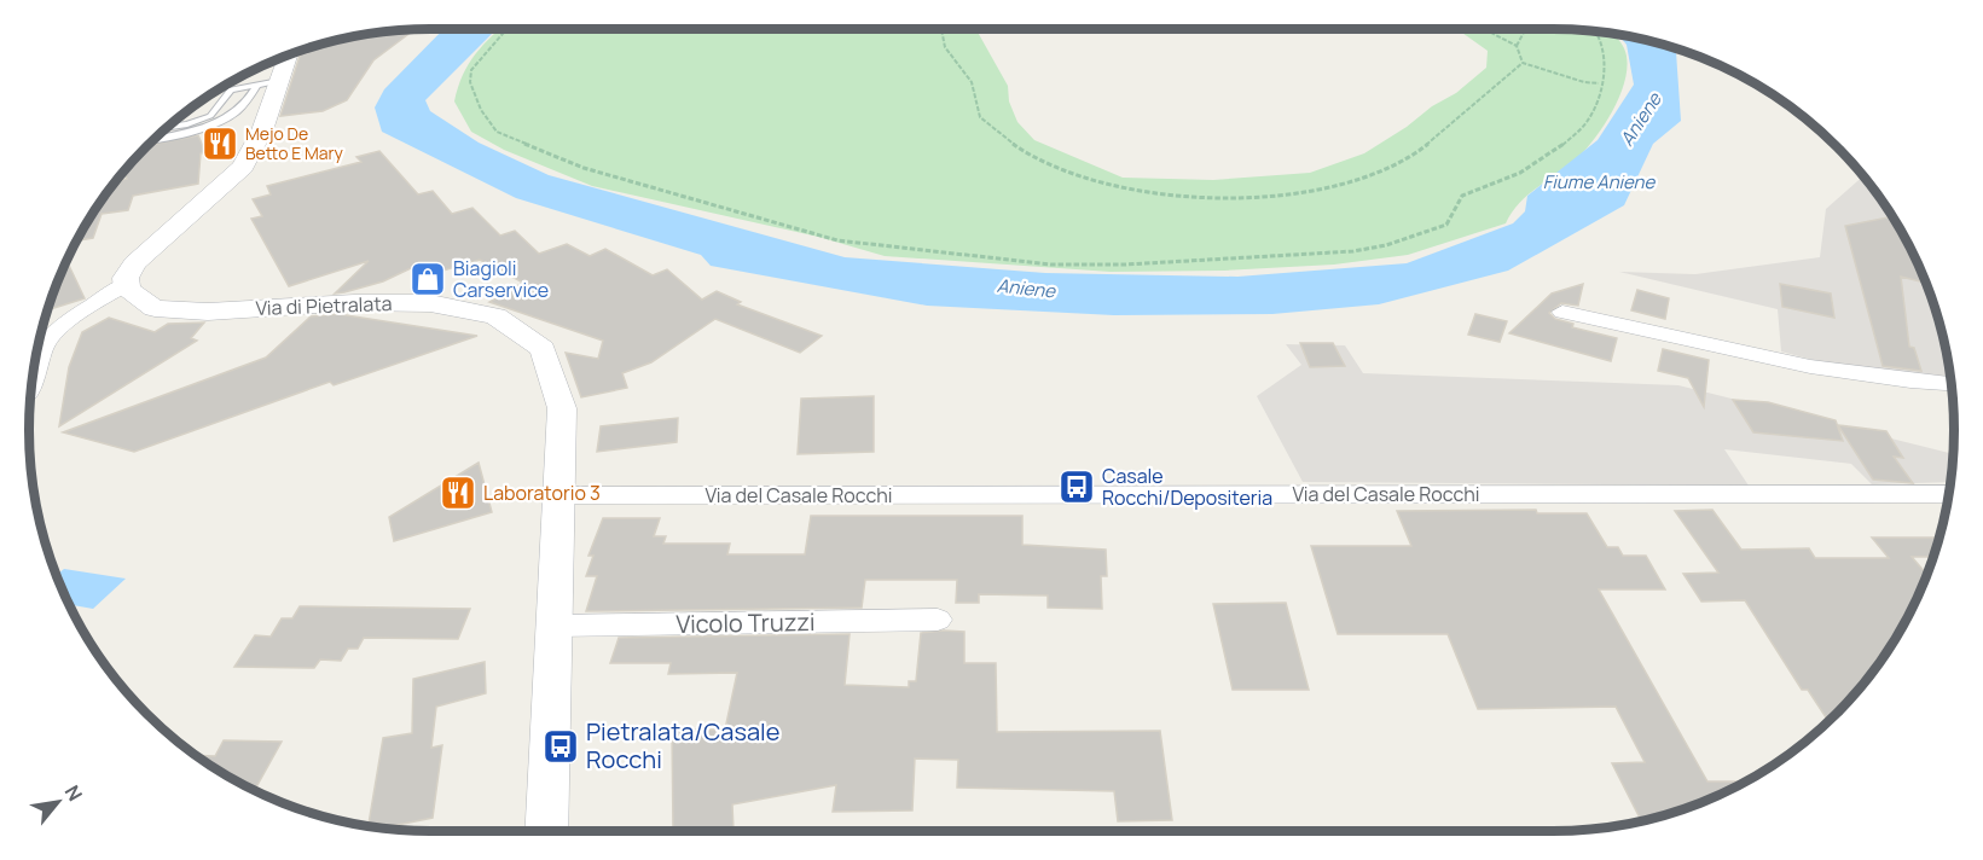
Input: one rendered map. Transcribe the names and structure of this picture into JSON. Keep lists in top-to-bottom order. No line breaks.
{"streets":{"street":["Via di Pietralata","Via del Casale Rocchi","Vicolo Truzzi"]},"crossings":[["Via di Pietralata","Via del Casale Rocchi"],["Via di Pietralata","Vicolo Truzzi"]],"water":["Aniene","Fiume Aniene"],"places":{"restaurant":["Mejo De Betto E Mary","Laboratorio 3"],"shop":["Biagioli Carservice"],"bus stop":["Casale Rocchi/Depositeria","Pietralata/Casale Rocchi"]},"north":"top right"}
